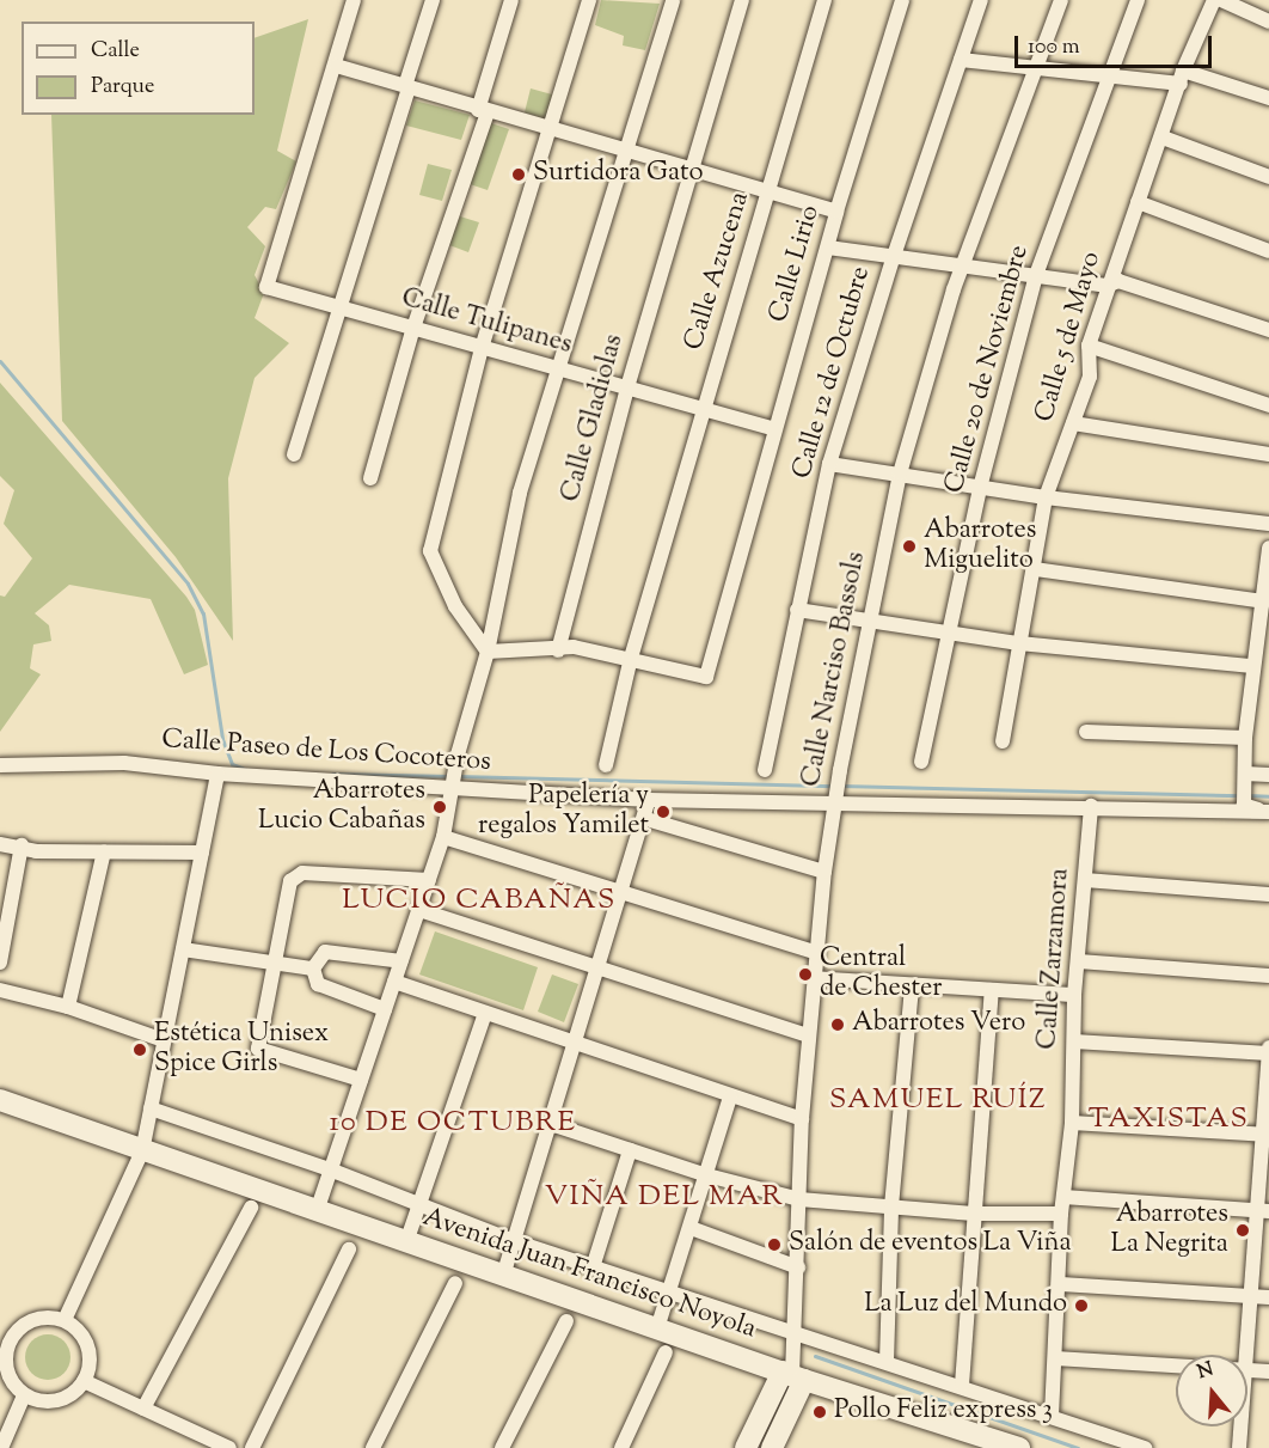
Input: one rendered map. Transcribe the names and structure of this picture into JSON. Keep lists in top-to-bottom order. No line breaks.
{"streets":{"street":["Calle Lirio","Calle Azucena","Calle Tulipanes","Calle 5 de Mayo","Calle 20 de Noviembre","Calle 12 de Octubre","Calle Gladiolas","Calle Narciso Bassols","Calle Paseo de Los Cocoteros","Calle Zarzamora","Avenida Juan Francisco Noyola"]},"crossings":[["Calle Lirio","Calle Azucena"],["Calle Lirio","Calle Tulipanes"],["Calle Azucena","Calle Tulipanes"],["Calle Tulipanes","Calle Gladiolas"],["Calle Narciso Bassols","Avenida Juan Francisco Noyola"]],"districts":["LUCIO CABAÑAS","SAMUEL RUÍZ","TAXISTAS","10 DE OCTUBRE","VIÑA DEL MAR"],"places":["Surtidora Gato","Abarrotes Miguelito","Abarrotes Lucio Cabañas","Papelería y regalos Yamilet","Central de Chester","Abarrotes Vero","Estética Unisex Spice Girls","Abarrotes La Negrita","Salón de eventos La Viña","La Luz del Mundo","Pollo Feliz express 3"],"legend":["Calle","Parque"],"scale_bar":"100 m","north":"top"}
